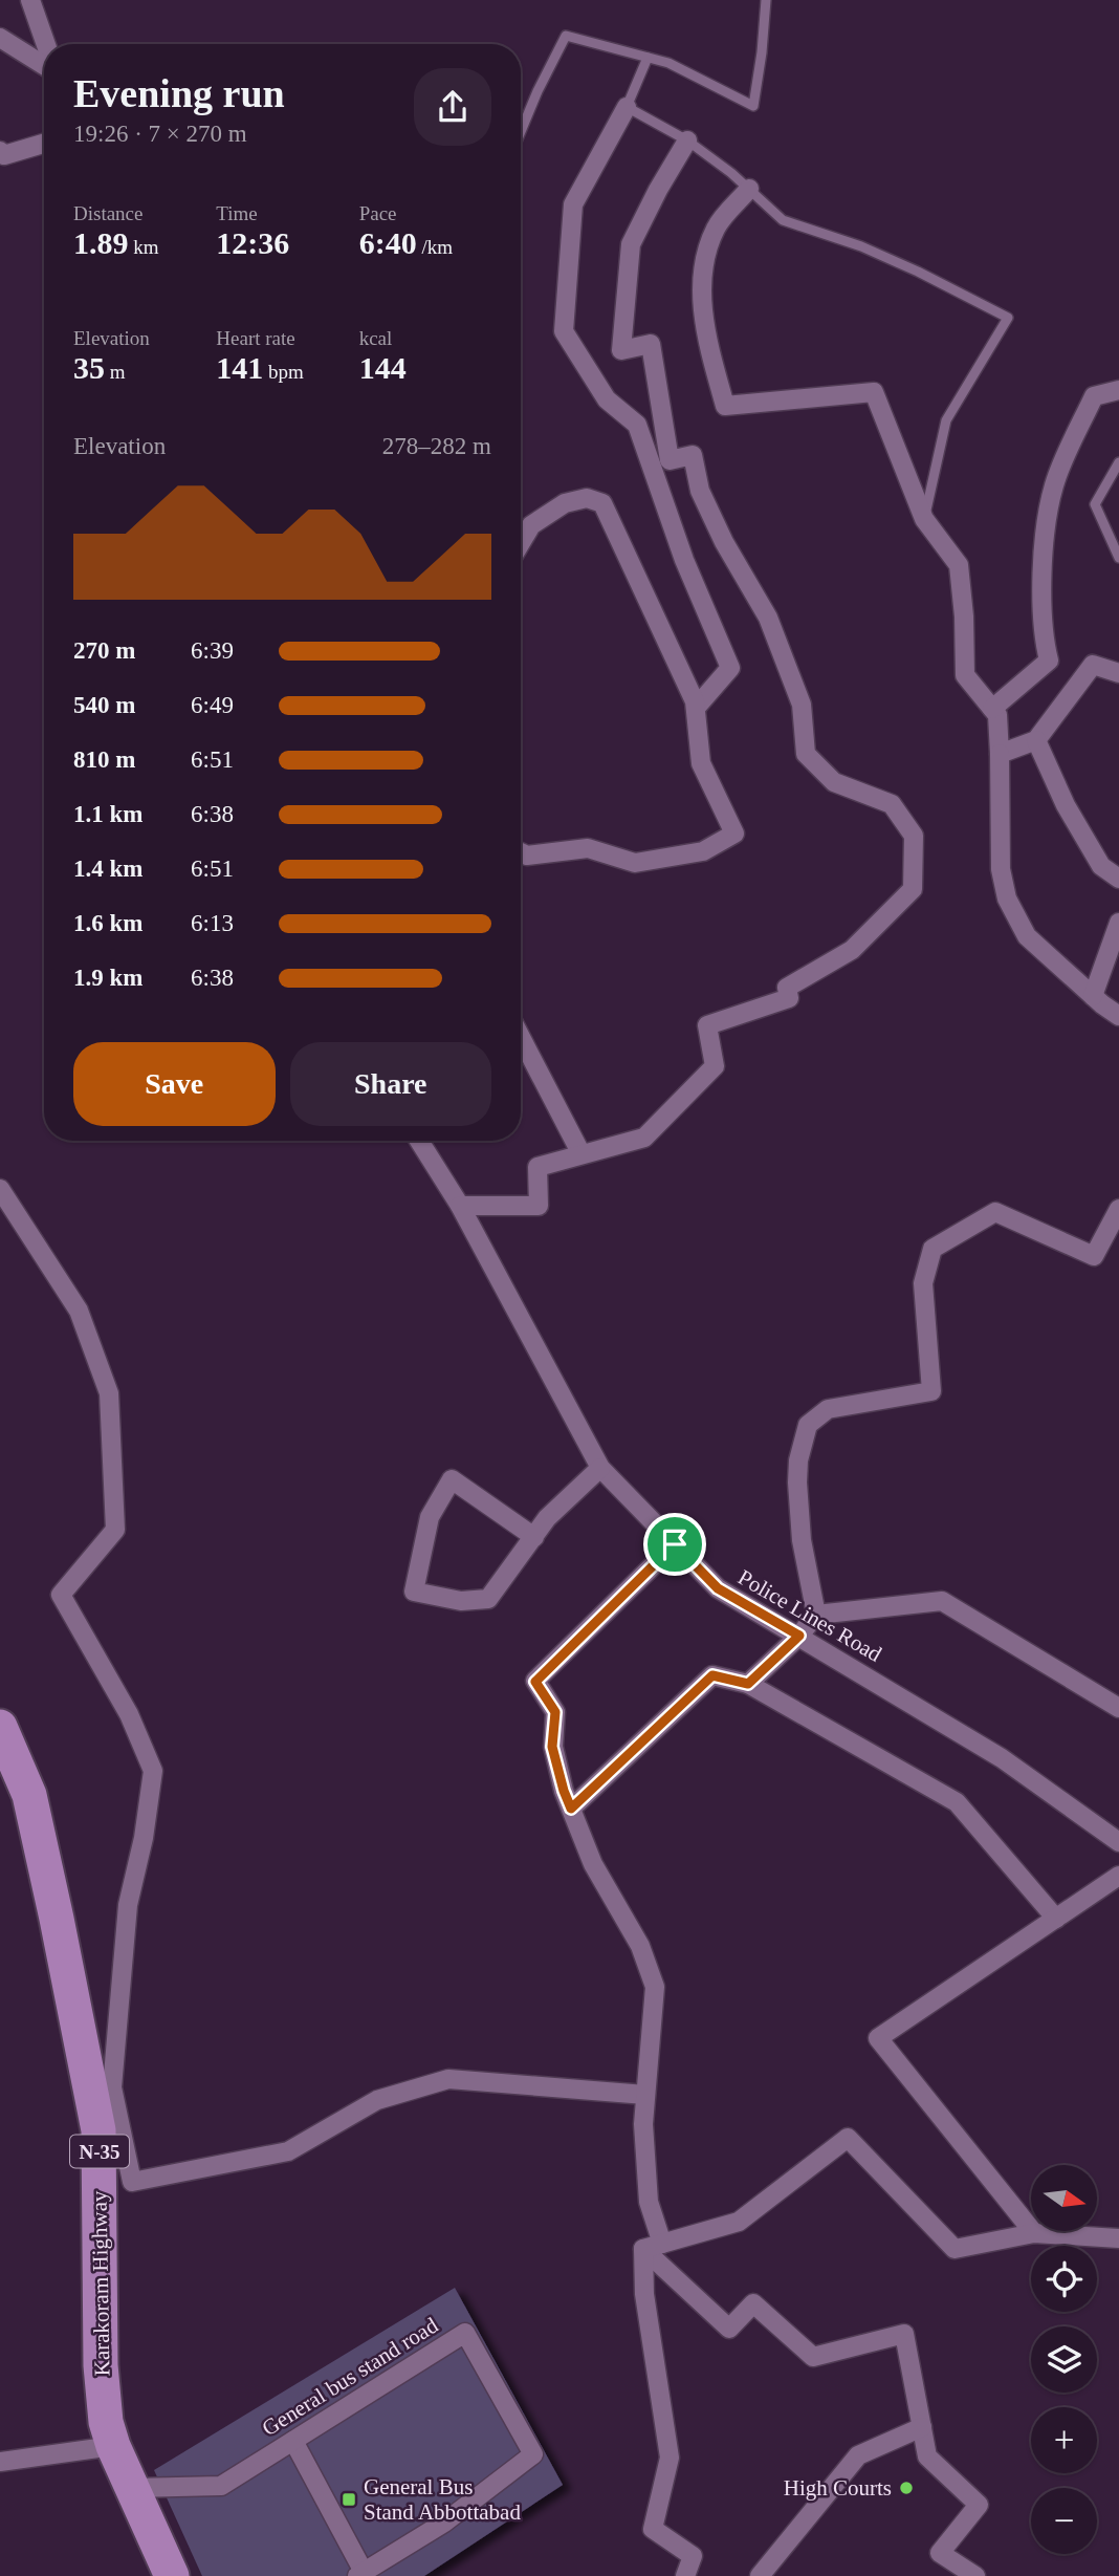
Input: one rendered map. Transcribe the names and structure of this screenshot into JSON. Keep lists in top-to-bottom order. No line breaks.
{"streets":{"highway":["N-35","Karakoram Highway"],"street":["Police Lines Road","General bus stand road"]},"crossings":[["Karakoram Highway","General bus stand road"]],"places":{"other":["High Courts"],"transit":["General Bus Stand Abbottabad"]},"north":"right","page":{"heading":["Evening run","19:26 · 7 × 270 m"],"stats":[["Distance","1.89 km"],["Time","12:36"],["Pace","6:40 /km"],["Elevation","35 m"],["Heart rate","141 bpm"],["kcal","144"]],"chart":["Elevation","278–282 m"],"list":[{"name":"270 m","note":"6:39"},{"name":"540 m","note":"6:49"},{"name":"810 m","note":"6:51"},{"name":"1.1 km","note":"6:38"},{"name":"1.4 km","note":"6:51"},{"name":"1.6 km","note":"6:13"},{"name":"1.9 km","note":"6:38"}],"buttons":["Save","Share"],"map_buttons":["+","−"]}}
